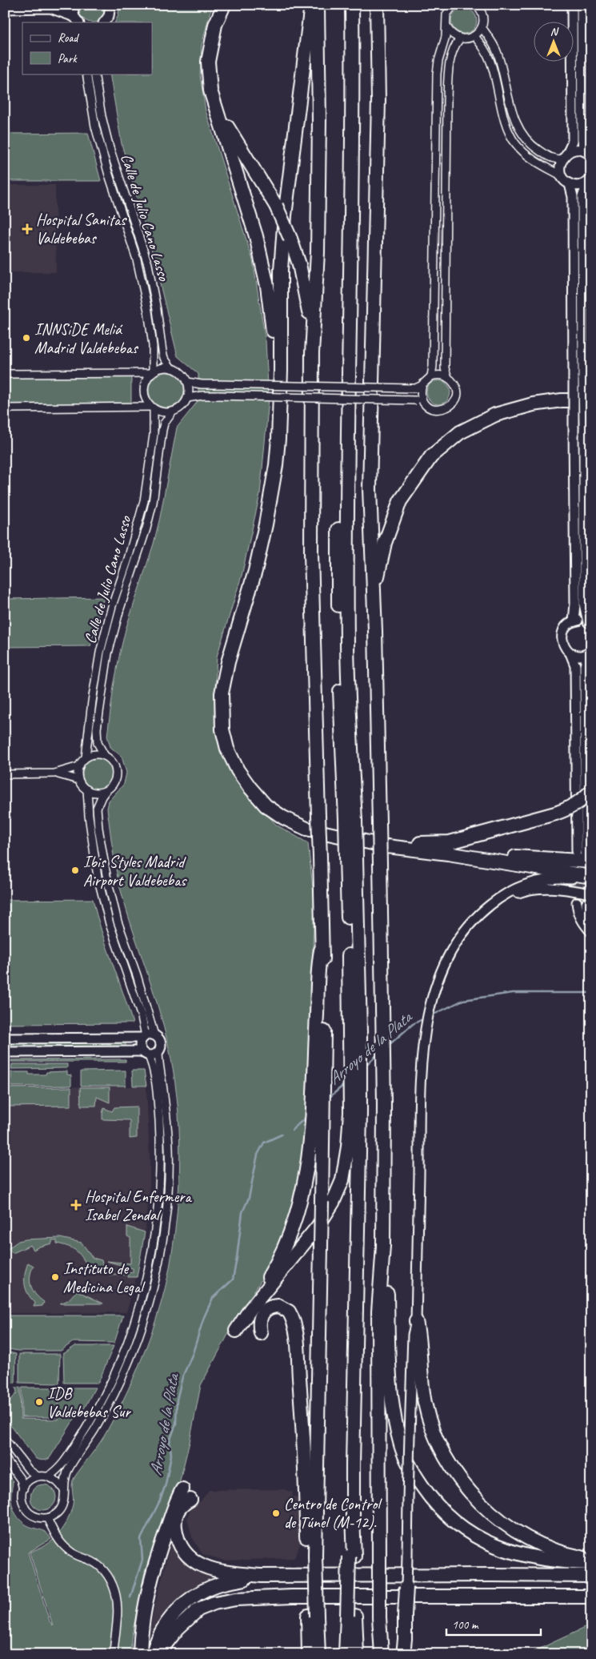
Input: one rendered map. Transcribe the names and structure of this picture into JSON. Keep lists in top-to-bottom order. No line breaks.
{"streets":{"street":["Calle de Julio Cano Lasso"]},"water":["Arroyo de la Plata"],"places":{"health":["Hospital Sanitas Valdebebas","Hospital Enfermera Isabel Zendal"],"other":["INNSiDE Meliá Madrid Valdebebas","Ibis Styles Madrid Airport Valdebebas","Instituto de Medicina Legal","IDB Valdebebas Sur","Centro de Control de Túnel (M-12)."]},"legend":["Road","Park"],"scale_bar":"100 m","north":"top"}
